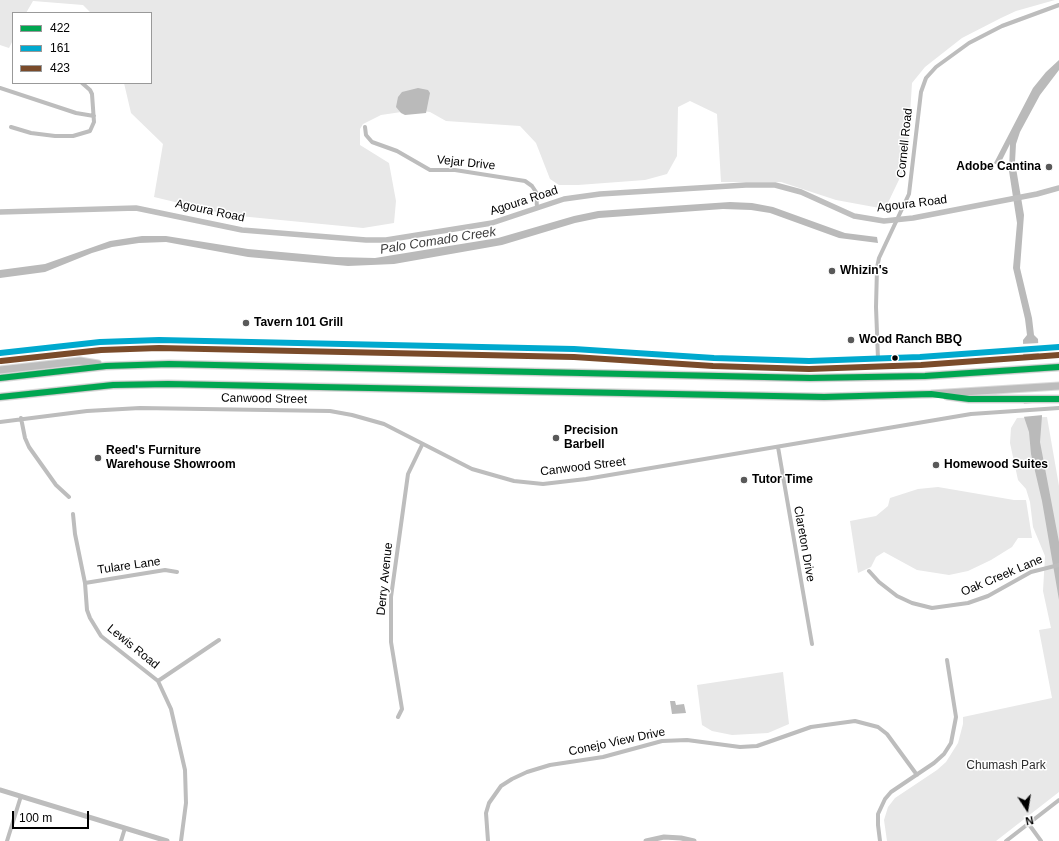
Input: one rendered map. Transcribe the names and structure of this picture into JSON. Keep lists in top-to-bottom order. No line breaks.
{"streets":{"main road":["Agoura Road"],"street":["Cornell Road","Vejar Drive","Canwood Street","Clareton Drive","Tulare Lane","Oak Creek Lane","Derry Avenue","Lewis Road","Conejo View Drive"]},"crossings":[["Cornell Road","Agoura Road"],["Vejar Drive","Agoura Road"],["Canwood Street","Clareton Drive"],["Canwood Street","Derry Avenue"],["Tulare Lane","Lewis Road"]],"water":["Palo Comado Creek"],"parks":["Chumash Park"],"places":["Adobe Cantina","Whizin's","Tavern 101 Grill","Wood Ranch BBQ","Precision Barbell","Reed's Furniture Warehouse Showroom","Homewood Suites","Tutor Time"],"lines":["transit line 161","transit line 423","transit line 422"],"legend":["422","161","423"],"scale_bar":"100 m","north":"bottom"}
